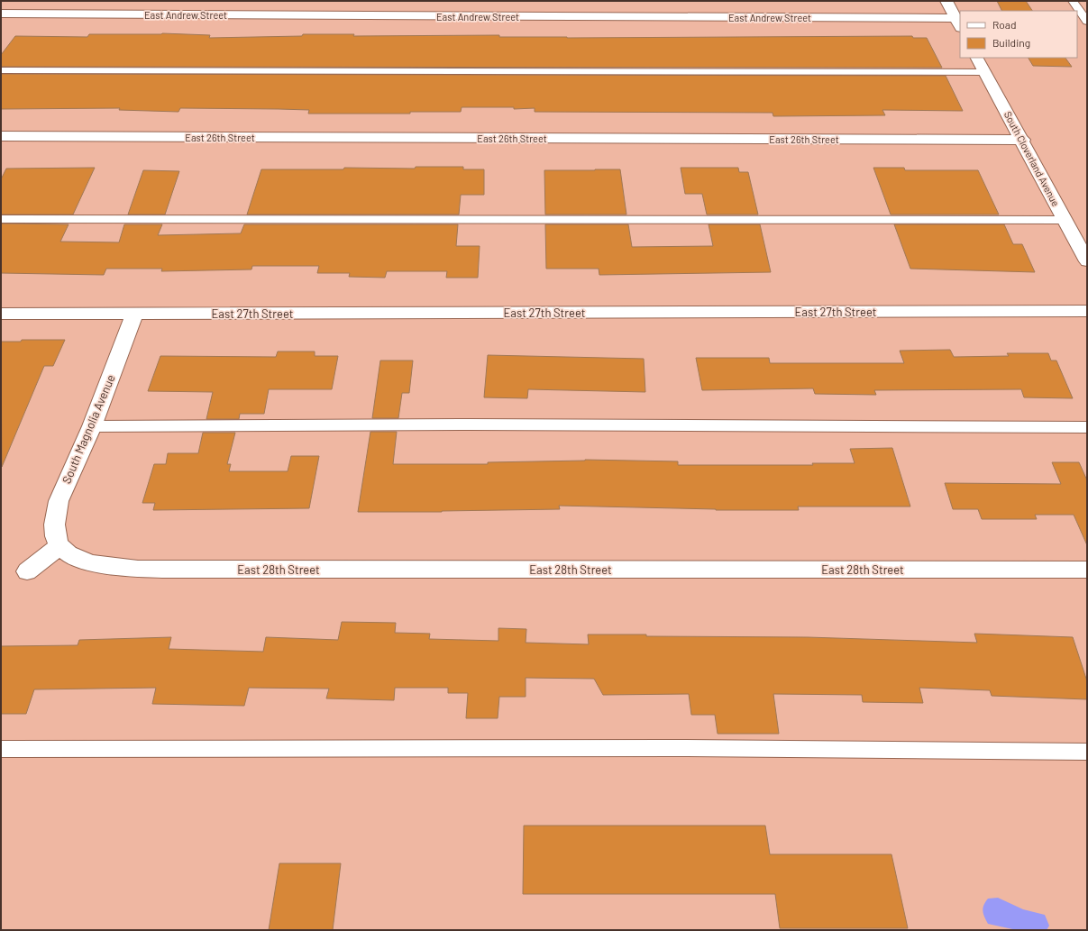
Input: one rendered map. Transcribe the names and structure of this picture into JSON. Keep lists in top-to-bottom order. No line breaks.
{"streets":{"street":["East Andrew Street","East 26th Street","South Cloverland Avenue","East 27th Street","South Magnolia Avenue","East 28th Street"]},"crossings":[["East 26th Street","South Cloverland Avenue"],["East 27th Street","South Magnolia Avenue"],["South Magnolia Avenue","East 28th Street"]],"legend":["Road","Building"]}
